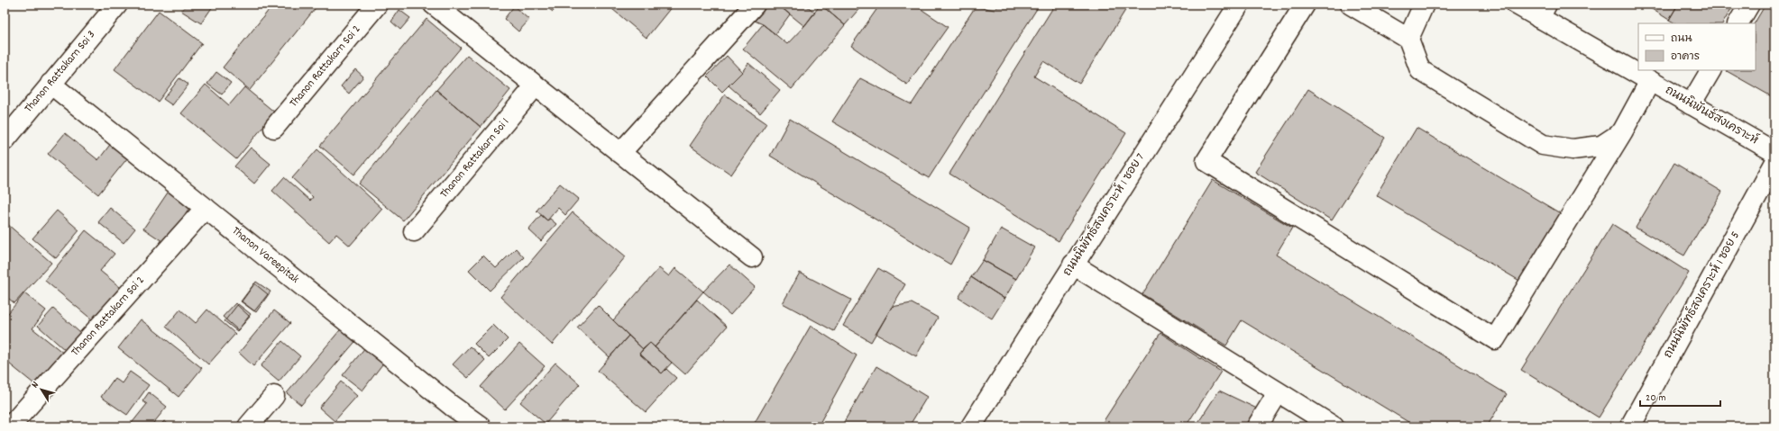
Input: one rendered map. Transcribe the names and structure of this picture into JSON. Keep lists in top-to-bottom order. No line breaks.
{"streets":{"street":["Thanon Rattakarn Soi 2","Thanon Rattakarn Soi 3","ถนนนิพันธ์สงเคราะห์","Thanon Rattakarn Soi 1","ถนนนิพัทธ์สงเคราะห์ 1 ซอย 7","Thanon Vareepitak","ถนนนิพัทธ์สงเคราะห์ 1 ซอย 5"]},"crossings":[["Thanon Rattakarn Soi 2","Thanon Vareepitak"],["Thanon Rattakarn Soi 3","Thanon Vareepitak"]],"legend":["ถนน","อาคาร"],"scale_bar":"20 m","north":"top left"}
